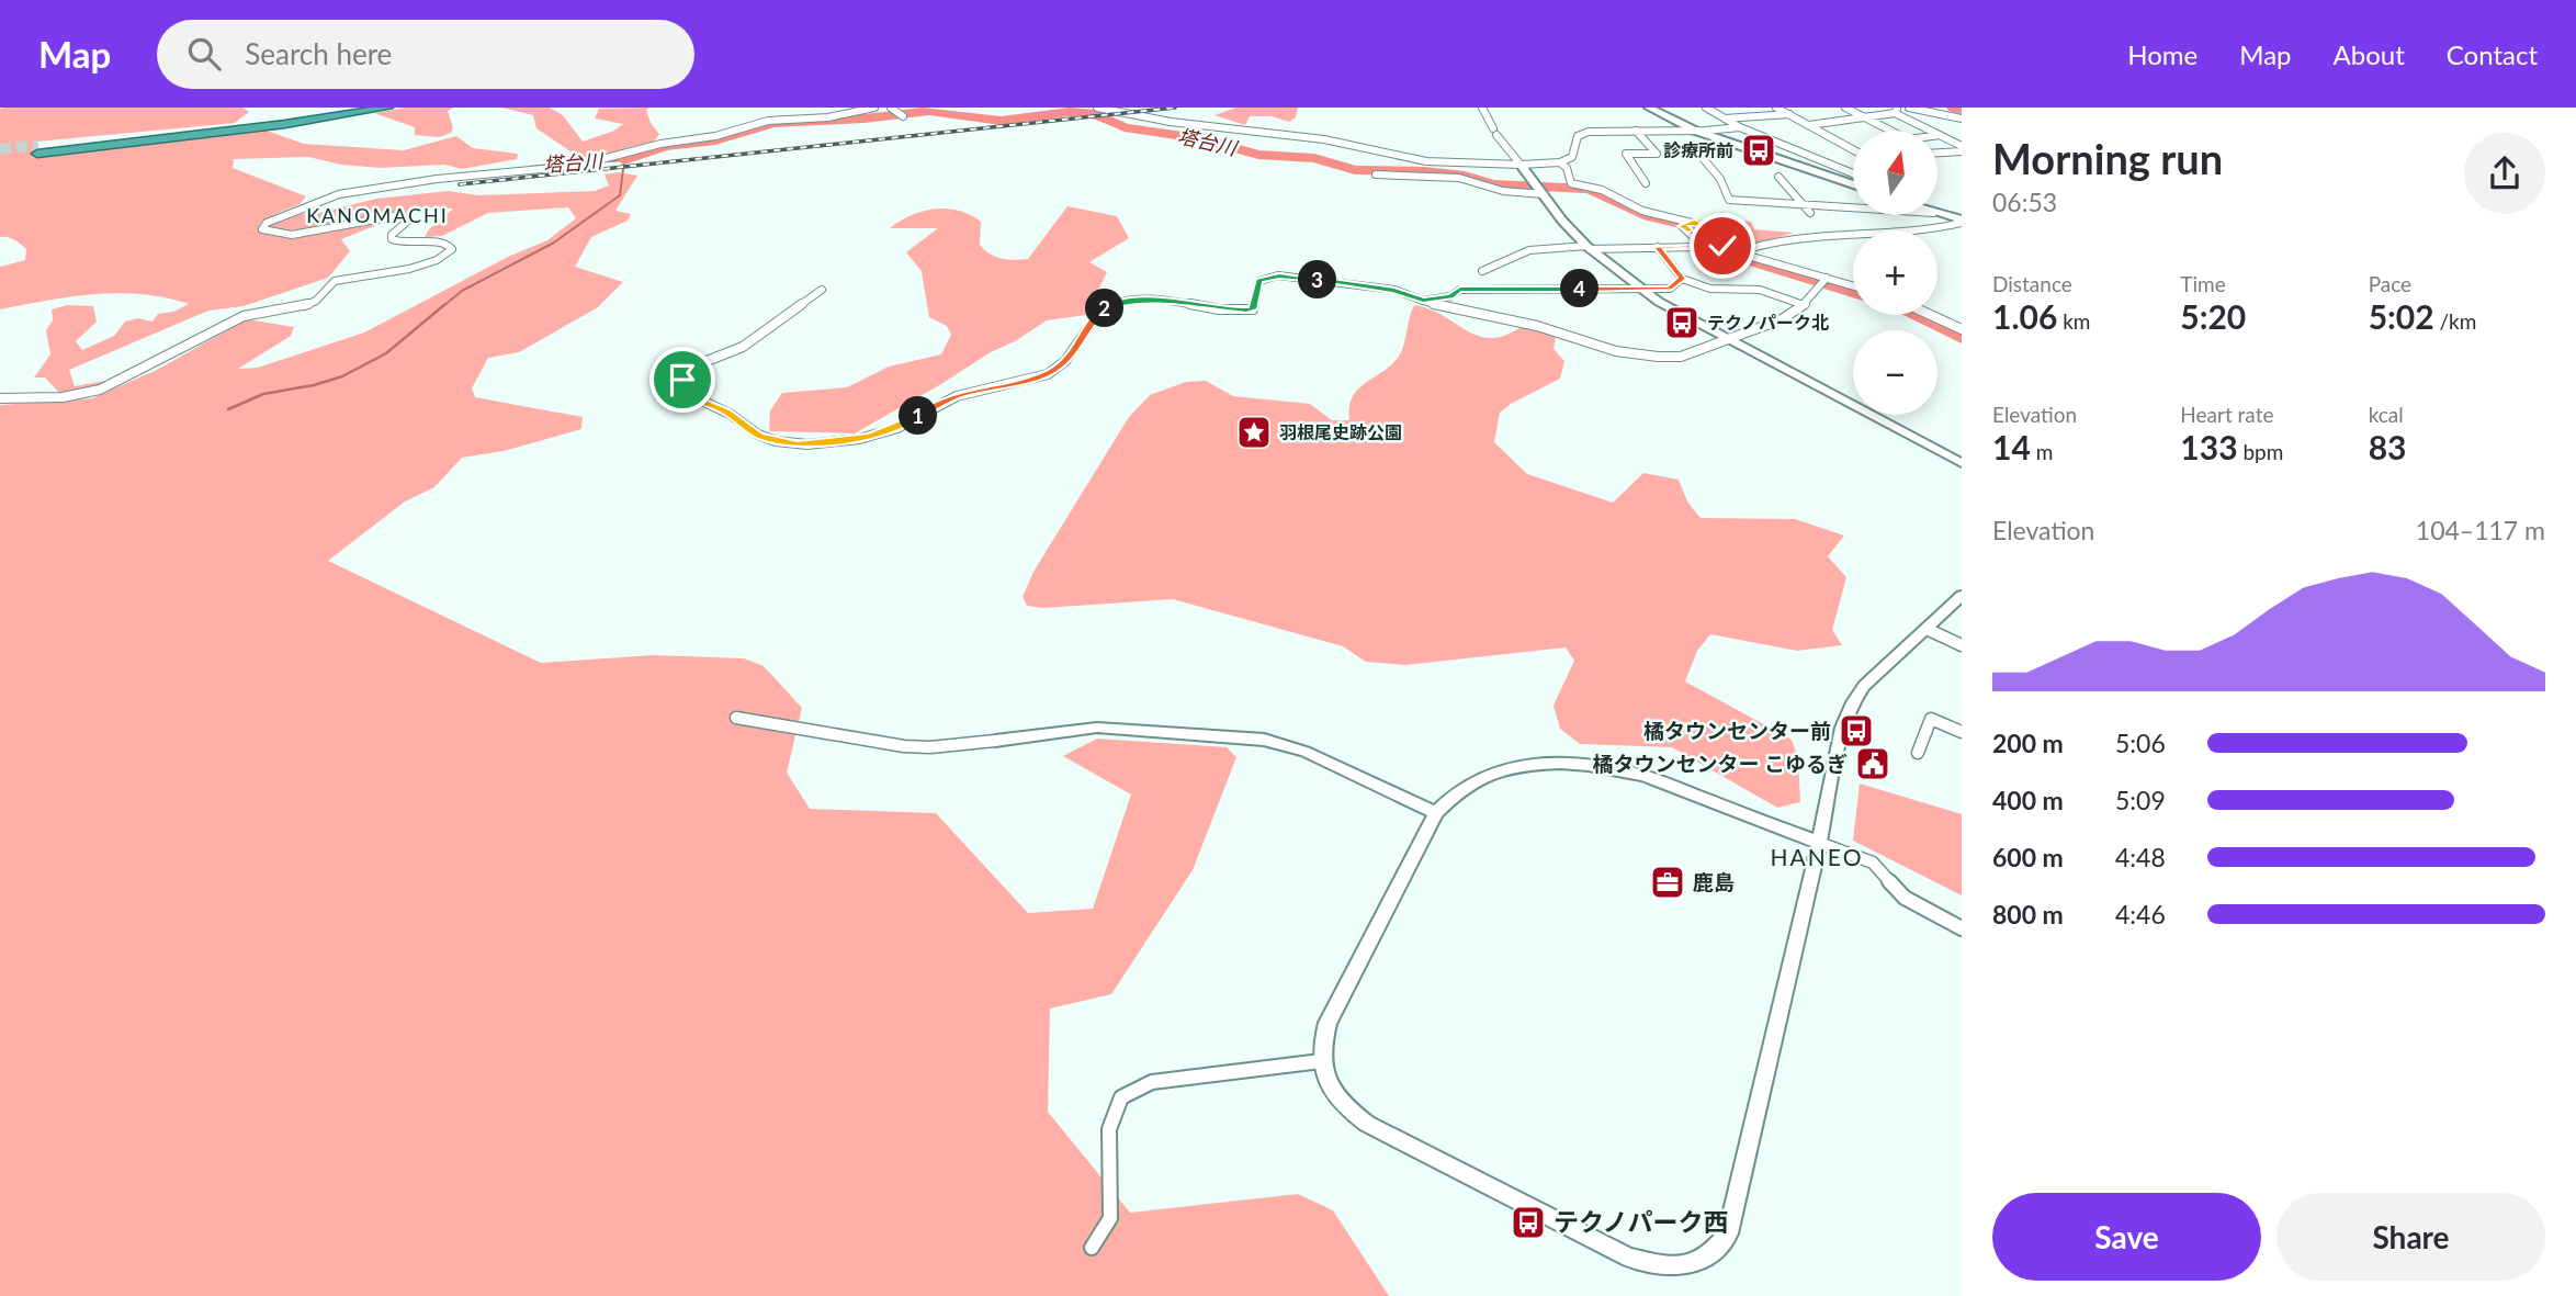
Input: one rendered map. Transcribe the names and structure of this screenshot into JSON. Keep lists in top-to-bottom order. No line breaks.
{"districts":["KANOMACHI","HANEO"],"water":["塔台川"],"places":{"bus stop":["診療所前","テクノパーク北","橘タウンセンター前","テクノパーク西"],"place":["羽根尾史跡公園"],"public building":["橘タウンセンター こゆるぎ"],"office":["鹿島"]},"north":"top","page":{"header":"Map","search":"Search here","nav":["Home","Map","About","Contact"],"heading":["Morning run","06:53"],"map_buttons":["+","−"],"stats":[["Distance","1.06 km"],["Time","5:20"],["Pace","5:02 /km"],["Elevation","14 m"],["Heart rate","133 bpm"],["kcal","83"]],"pins":["3","4","2","1"],"chart":["Elevation","104–117 m"],"list":[{"name":"200 m","note":"5:06"},{"name":"400 m","note":"5:09"},{"name":"600 m","note":"4:48"},{"name":"800 m","note":"4:46"}],"buttons":["Save","Share"]}}
